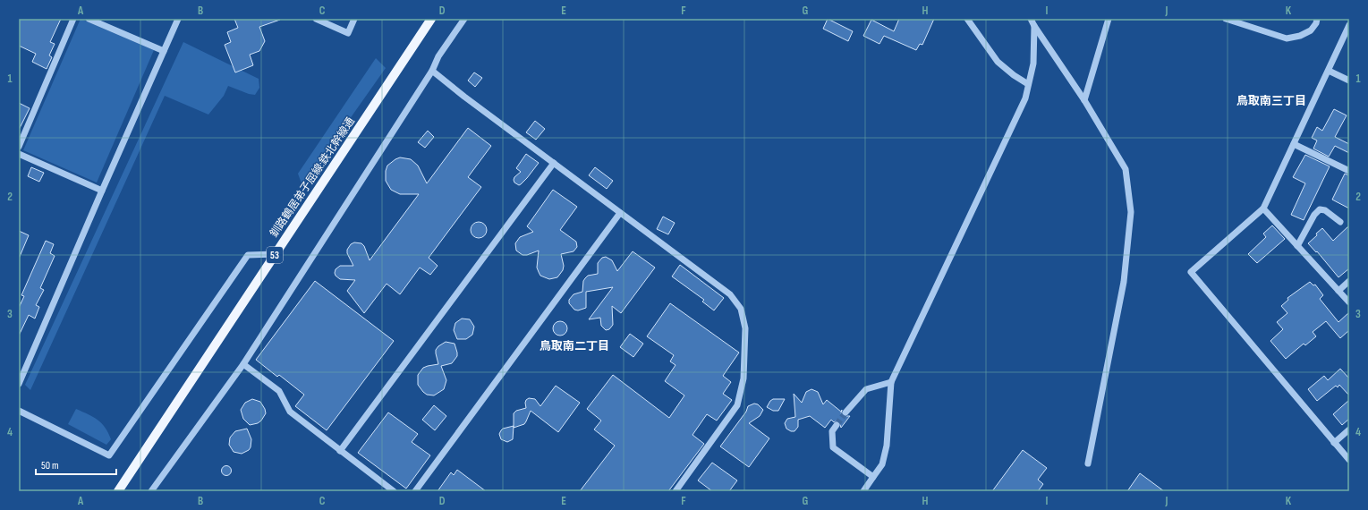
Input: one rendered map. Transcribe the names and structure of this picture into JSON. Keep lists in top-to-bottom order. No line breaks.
{"streets":{"main road":["釧路鶴居弟子屈線:鉄北幹線通","53"]},"districts":["鳥取南三丁目","鳥取南二丁目"],"scale_bar":"50 m","grid":{"columns":["A","B","C","D","E","F","G","H","I","J","K"],"rows":["1","2","3","4"]}}
